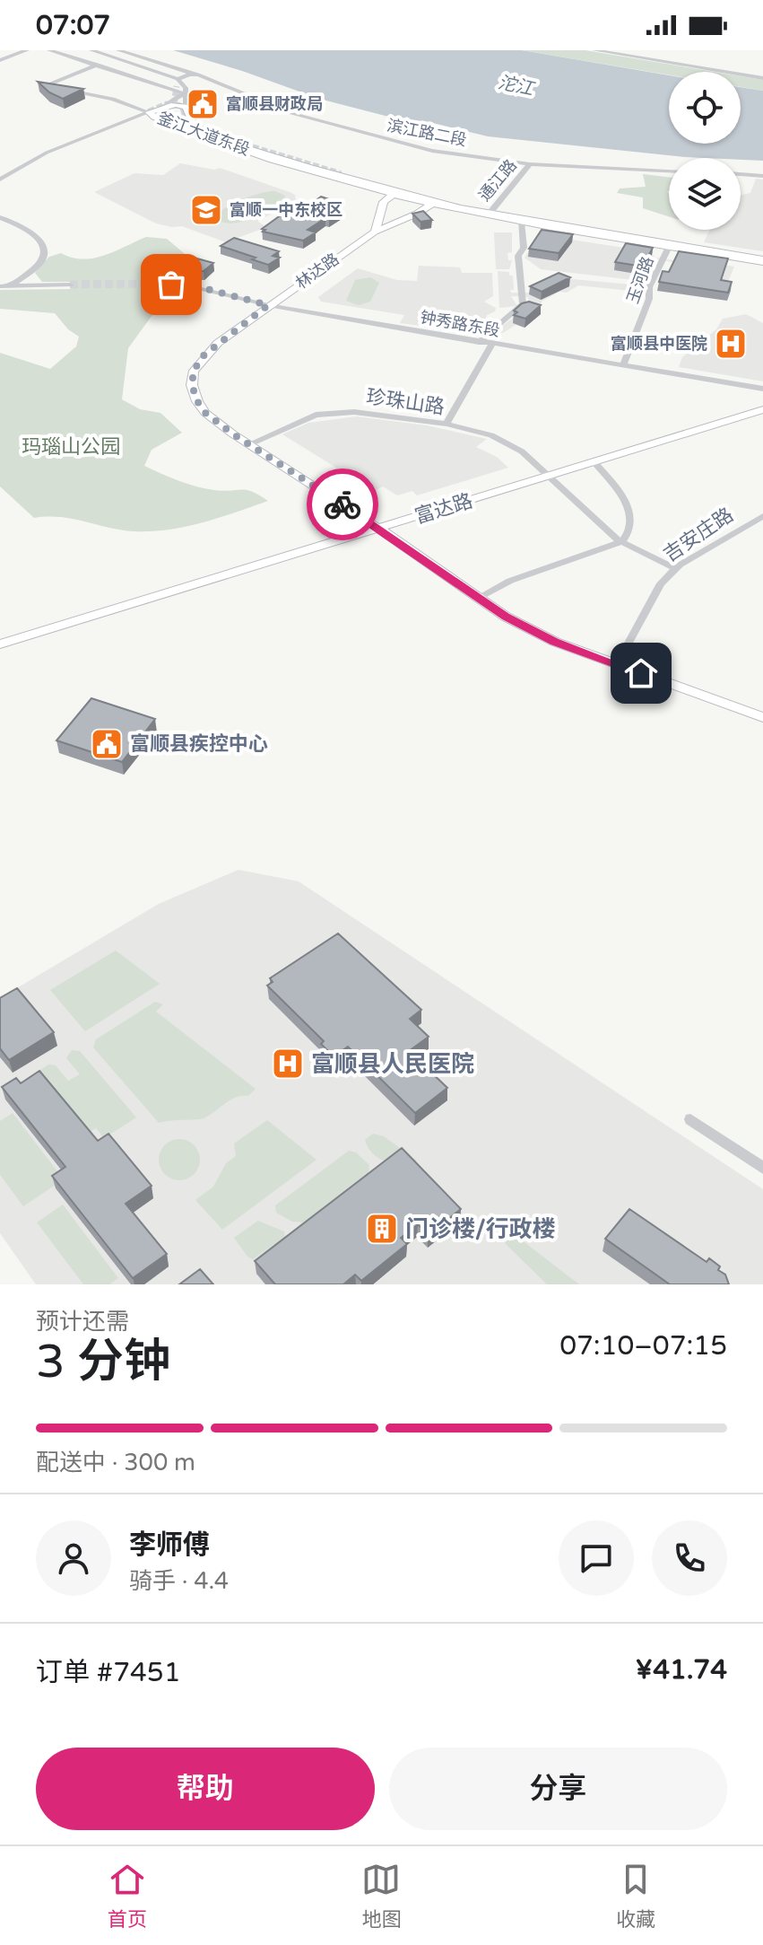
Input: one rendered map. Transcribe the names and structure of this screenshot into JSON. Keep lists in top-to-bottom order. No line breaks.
{"streets":{"main road":["釜江大道东段","林达路","富达路"],"street":["滨江路二段","通江路","玉河路","钟秀路东段","珍珠山路","吉安庄路"]},"crossings":[["滨江路二段","通江路"],["釜江大道东段","通江路"],["釜江大道东段","林达路"],["釜江大道东段","玉河路"],["林达路","钟秀路东段"],["林达路","珍珠山路"],["林达路","富达路"],["林达路","吉安庄路"],["玉河路","钟秀路东段"],["珍珠山路","富达路"],["珍珠山路","吉安庄路"]],"water":["沱江"],"parks":["玛瑙山公园"],"places":{"public building":["富顺县财政局","富顺县疾控中心"],"school or university":["富顺一中东校区"],"hospital":["富顺县中医院","富顺县人民医院"],"building":["门诊楼/行政楼"]},"page":{"status":"07:07","heading":["3 分钟","预计还需","07:10–07:15"],"panel":["李师傅","骑手 · 4.4","订单 #7451","¥41.74"],"bar":"配送中 · 300 m","buttons":["帮助","分享"],"tabs":["首页","地图","收藏"]}}
